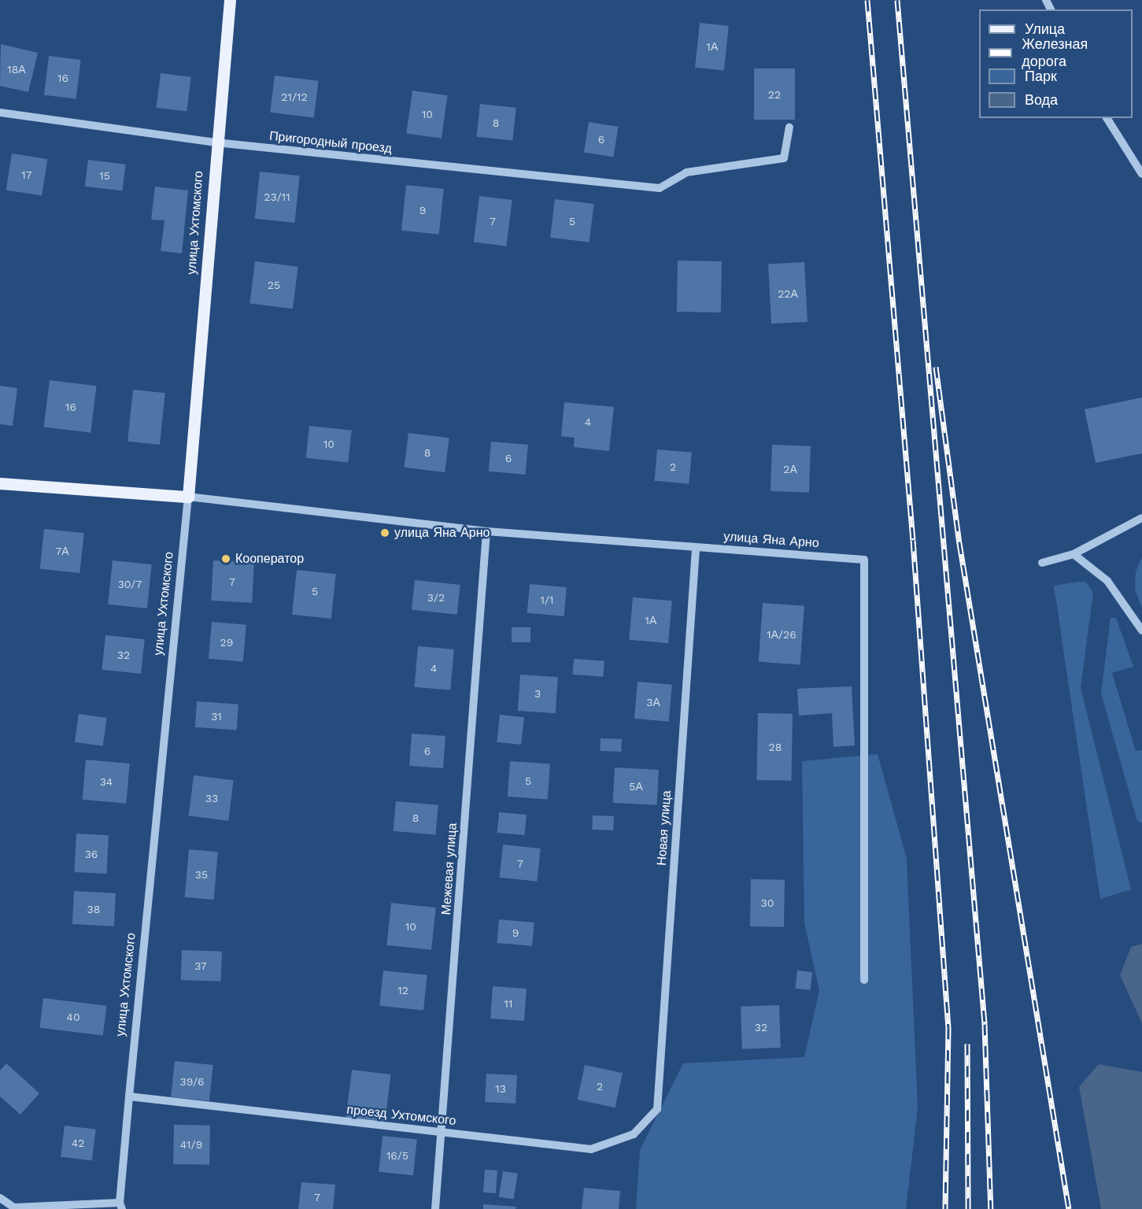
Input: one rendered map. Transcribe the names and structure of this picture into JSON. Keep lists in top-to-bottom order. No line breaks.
{"streets":{"main road":["улица Ухтомского","улица Яна Арно"],"street":["Пригородный проезд","Новая улица","Межевая улица","проезд Ухтомского"]},"crossings":[["Пригородный проезд","улица Ухтомского"],["улица Ухтомского","улица Яна Арно"],["улица Ухтомского","проезд Ухтомского"],["улица Яна Арно","Новая улица"],["улица Яна Арно","Межевая улица"],["Новая улица","проезд Ухтомского"],["Межевая улица","проезд Ухтомского"]],"places":["улица Яна Арно","Кооператор"],"house_numbers":["1А","18А","16","22","21/12","10","8","6","17","15","23/11","9","7","5","25","22А","16","4","10","8","6","2","2А","7А","7","30/7","5","3/2","1/1","1А","1А/26","29","32","4","3","3А","31","28","6","5","34","5А","33","8","36","7","35","30","38","10","9","37","12","11","40","32","39/6","2","13","42","41/9","16/5","7"],"legend":["Улица","Железная дорога","Парк","Вода"]}
